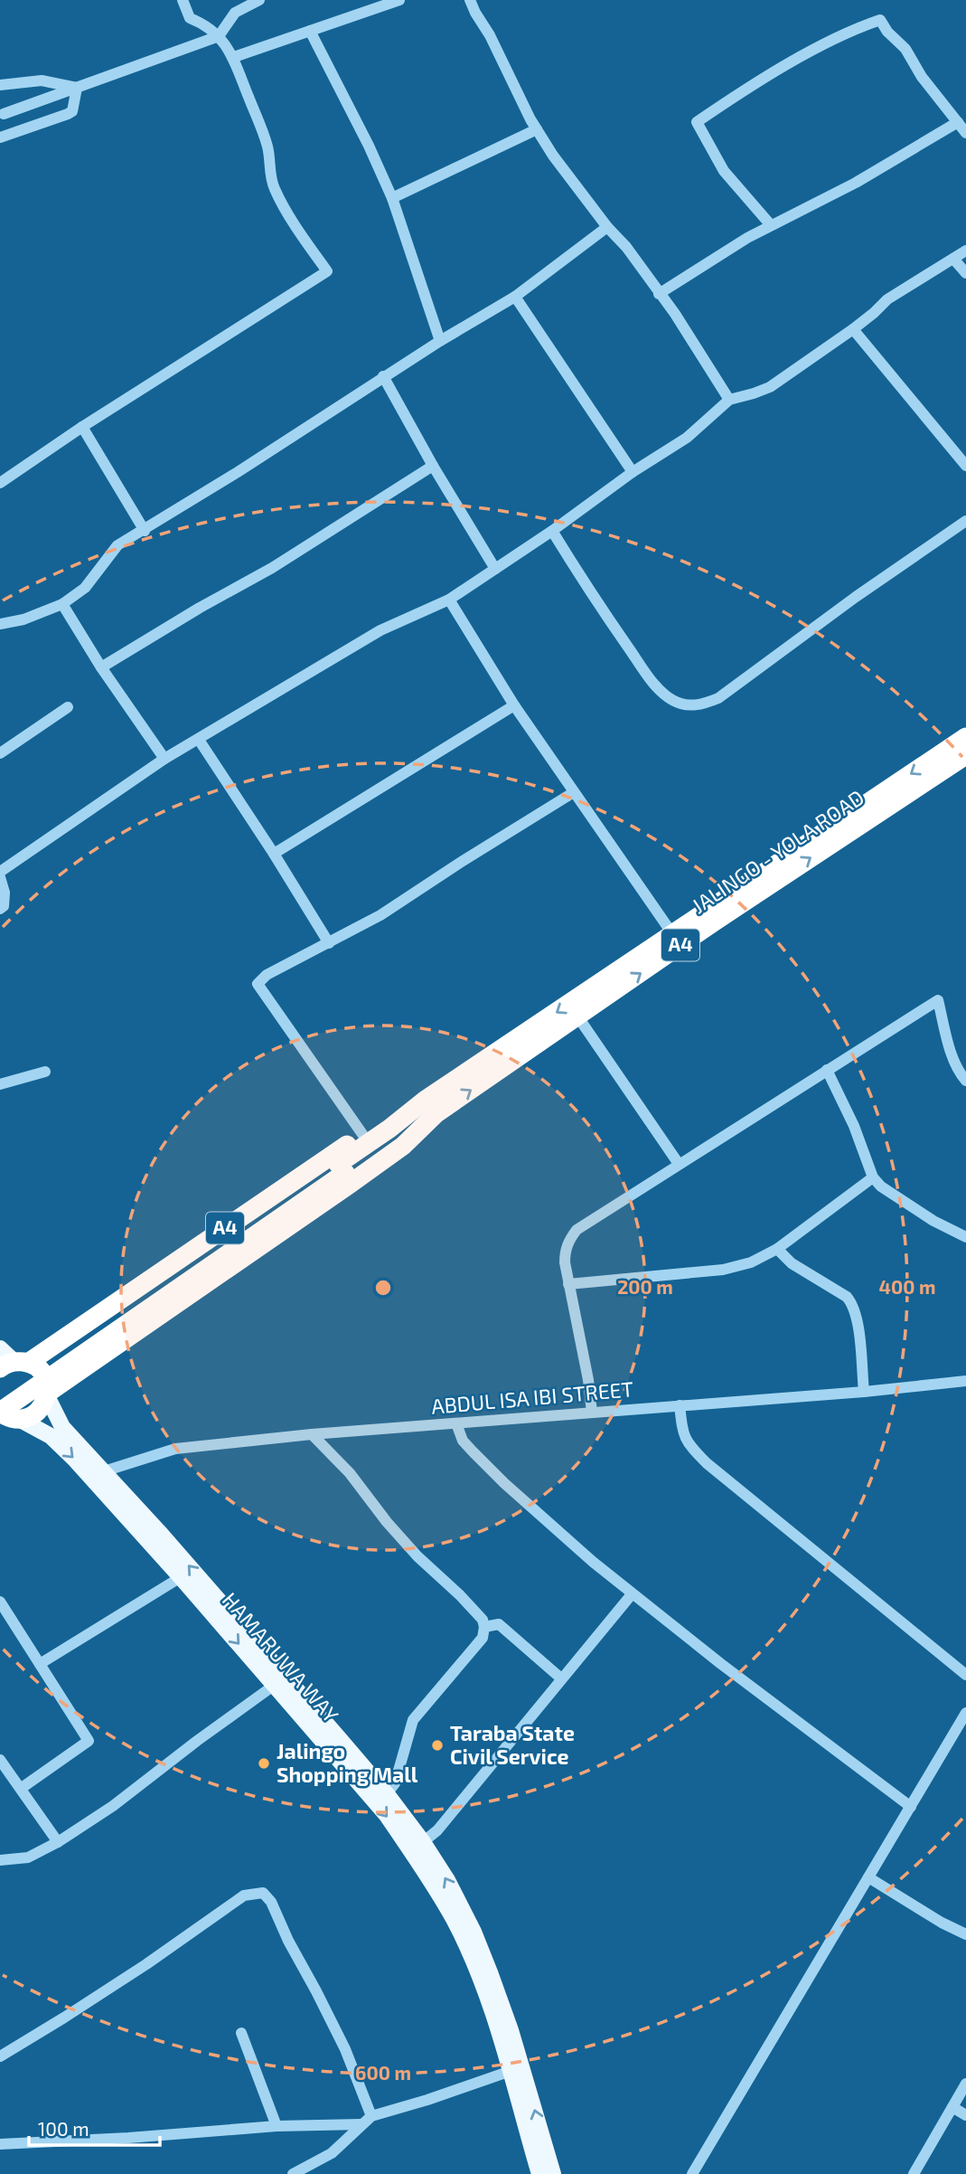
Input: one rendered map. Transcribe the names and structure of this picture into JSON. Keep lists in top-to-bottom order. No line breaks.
{"streets":{"highway":["JALINGO - YOLA ROAD","A4"],"main road":["HAMARUWA WAY"],"street":["ABDUL ISA IBI STREET"]},"crossings":[["JALINGO - YOLA ROAD","A4"],["A4","HAMARUWA WAY"]],"places":["Taraba State Civil Service","Jalingo Shopping Mall"],"scale_bar":"100 m","rings":["200 m","400 m","600 m"]}
